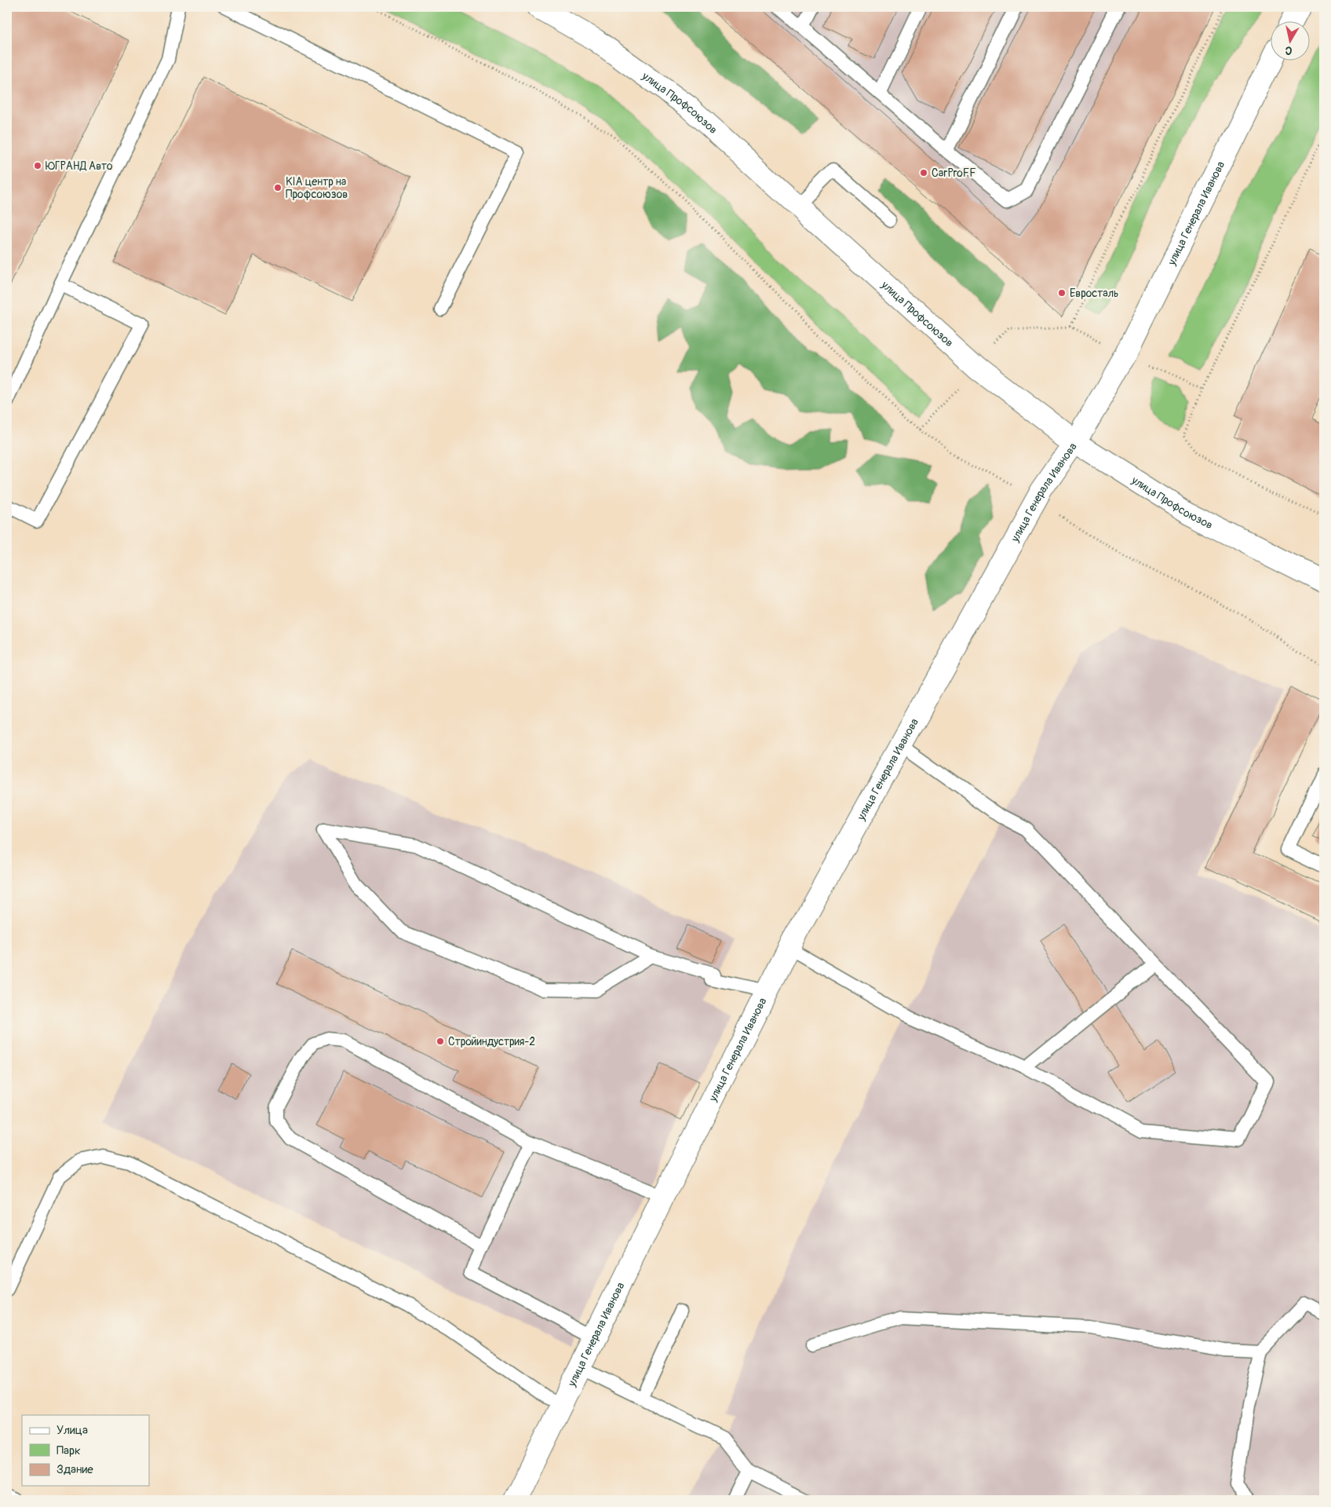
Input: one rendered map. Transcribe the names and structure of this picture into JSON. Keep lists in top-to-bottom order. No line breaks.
{"streets":{"main road":["улица Профсоюзов","улица Генерала Иванова"]},"crossings":[["улица Профсоюзов","улица Генерала Иванова"]],"places":["ЮГРАНД Авто","CarProFF","KIA центр на Профсоюзов","Евросталь","Стройиндустрия-2"],"legend":["Улица","Парк","Здание"],"north":"bottom"}
